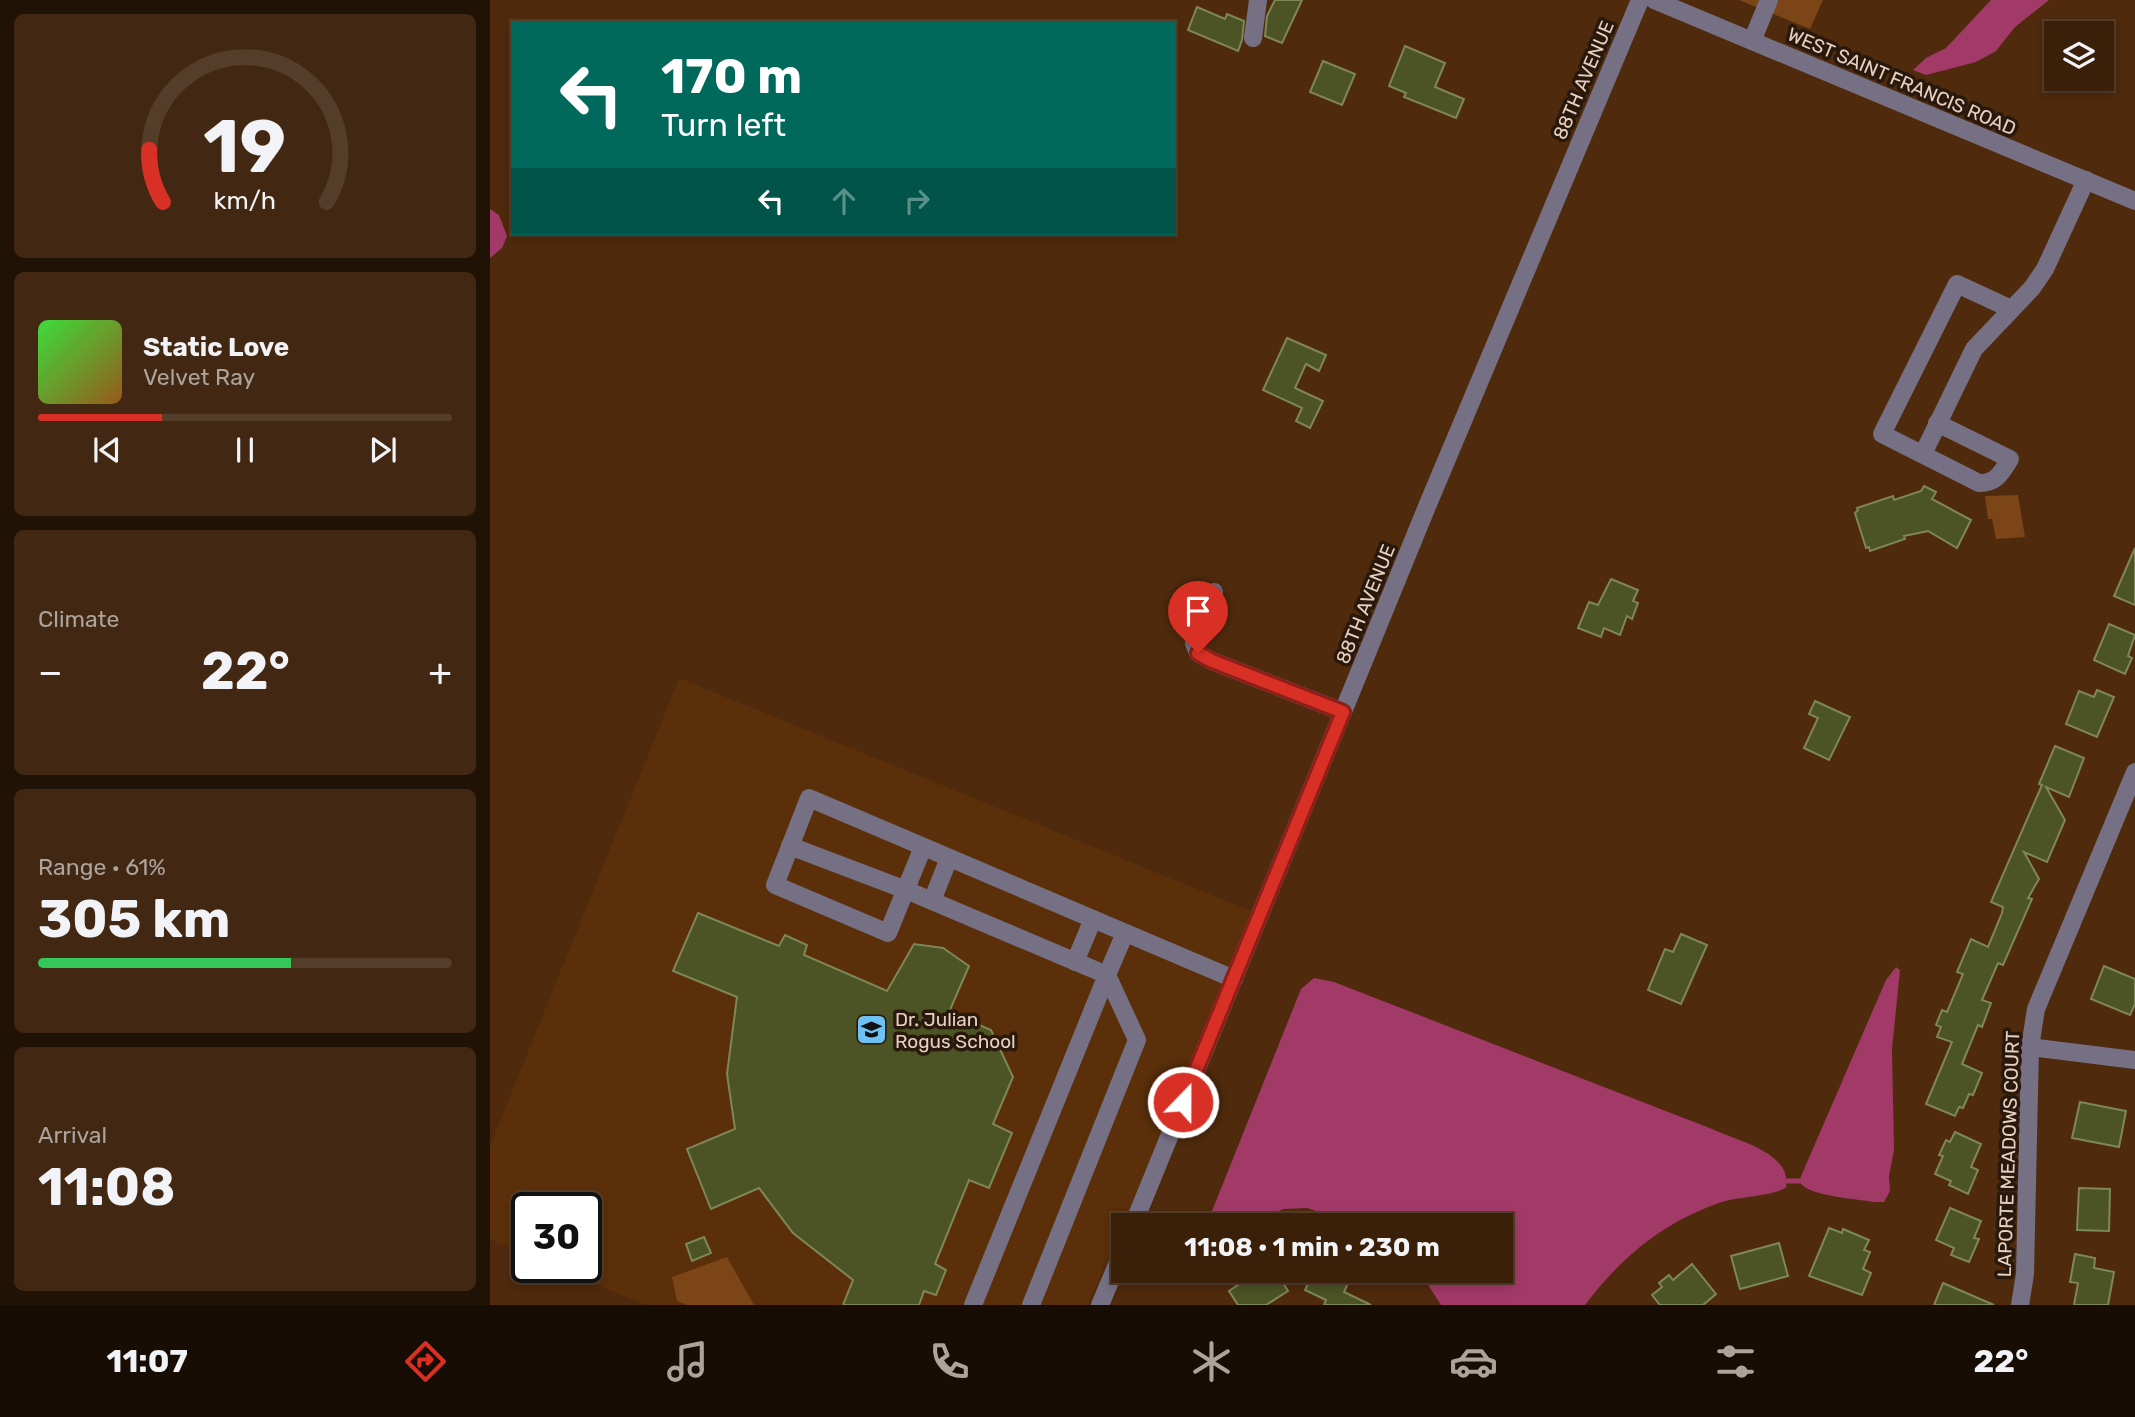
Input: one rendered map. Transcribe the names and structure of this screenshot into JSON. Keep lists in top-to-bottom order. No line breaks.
{"streets":{"street":["88TH AVENUE","WEST SAINT FRANCIS ROAD","LAPORTE MEADOWS COURT"]},"places":{"school or university":["Dr. Julian Rogus School"]},"page":{"turn":["170 m","Turn left"],"song":["Static Love","Velvet Ray"],"tile":["Climate",["Range · 61%","305 km"],["Arrival","11:08"]],"heat":["−","22°","+"],"limit":"30","trip":"11:08 · 1 min · 230 m","tabs":["11:07","22°"],"gauge":["19","km/h"]}}
